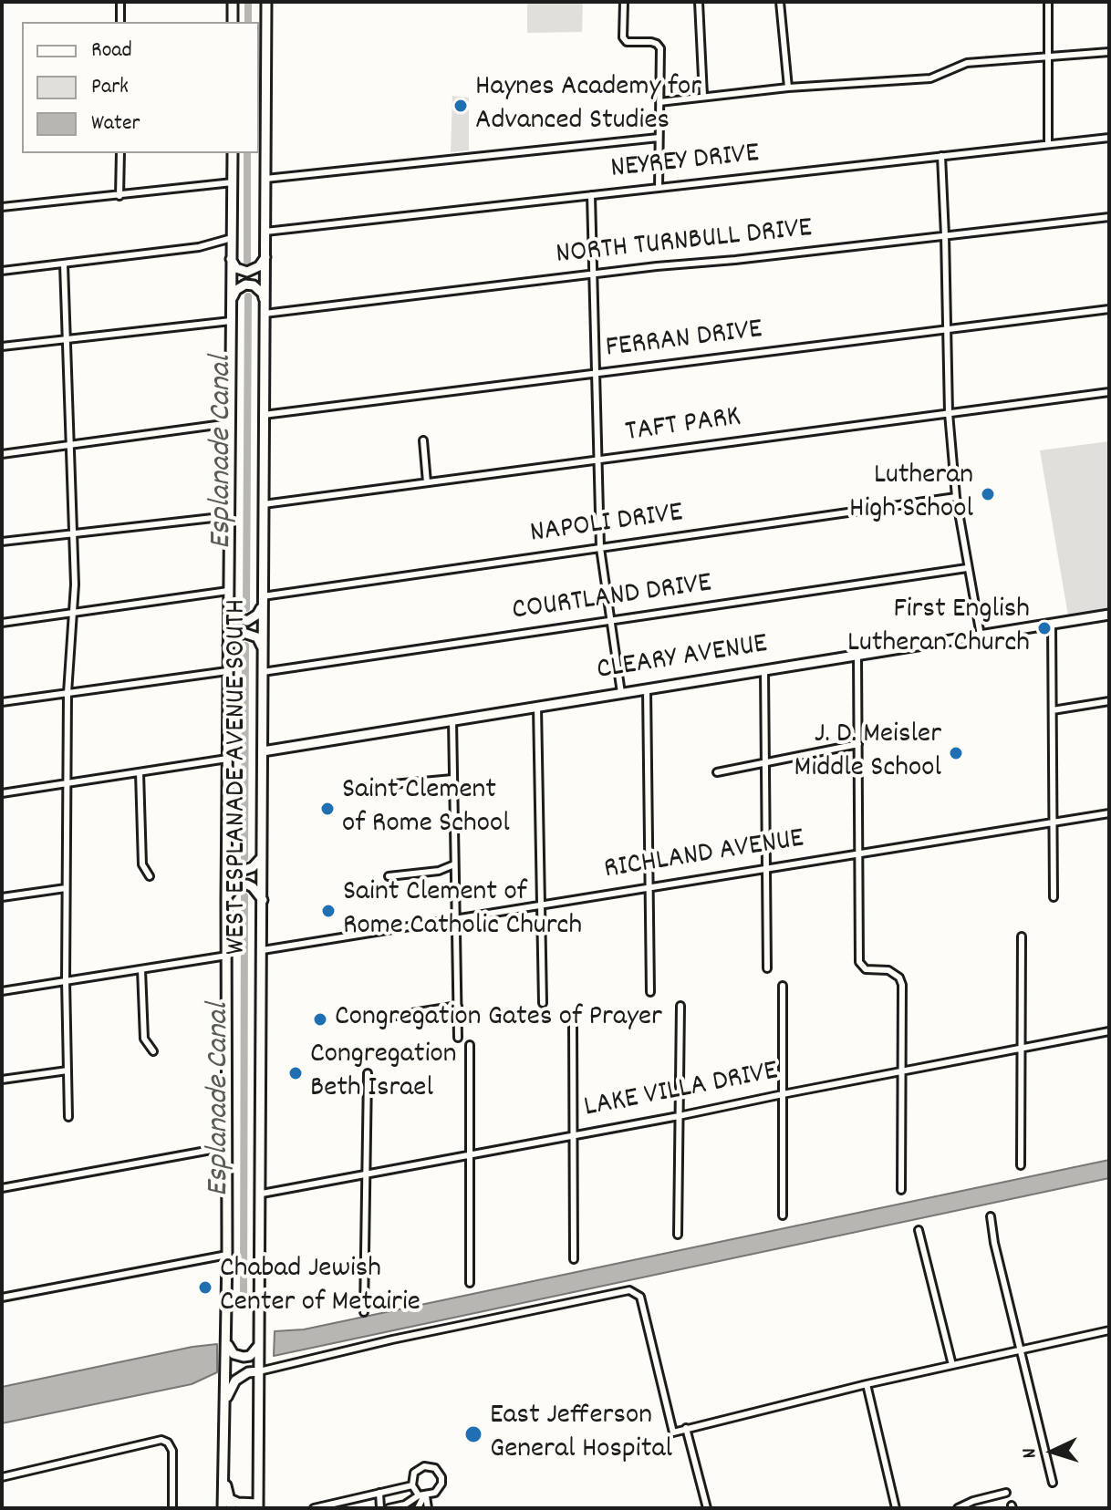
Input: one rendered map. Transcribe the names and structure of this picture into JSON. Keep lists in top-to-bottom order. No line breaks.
{"streets":{"main road":["CLEARY AVENUE","WEST ESPLANADE AVENUE SOUTH"],"street":["NEYREY DRIVE","NORTH TURNBULL DRIVE","FERRAN DRIVE","TAFT PARK","NAPOLI DRIVE","COURTLAND DRIVE","RICHLAND AVENUE","LAKE VILLA DRIVE"]},"crossings":[["NEYREY DRIVE","WEST ESPLANADE AVENUE SOUTH"],["NORTH TURNBULL DRIVE","WEST ESPLANADE AVENUE SOUTH"],["FERRAN DRIVE","WEST ESPLANADE AVENUE SOUTH"],["TAFT PARK","WEST ESPLANADE AVENUE SOUTH"],["NAPOLI DRIVE","WEST ESPLANADE AVENUE SOUTH"],["COURTLAND DRIVE","WEST ESPLANADE AVENUE SOUTH"],["CLEARY AVENUE","WEST ESPLANADE AVENUE SOUTH"],["WEST ESPLANADE AVENUE SOUTH","RICHLAND AVENUE"],["WEST ESPLANADE AVENUE SOUTH","LAKE VILLA DRIVE"]],"water":["Esplanade Canal"],"places":["Haynes Academy for Advanced Studies","Lutheran High School","First English Lutheran Church","J. D. Meisler Middle School","Saint Clement of Rome School","Saint Clement of Rome Catholic Church","Congregation Gates of Prayer","Congregation Beth Israel","Chabad Jewish Center of Metairie","East Jefferson General Hospital"],"legend":["Road","Park","Water"],"north":"left"}
